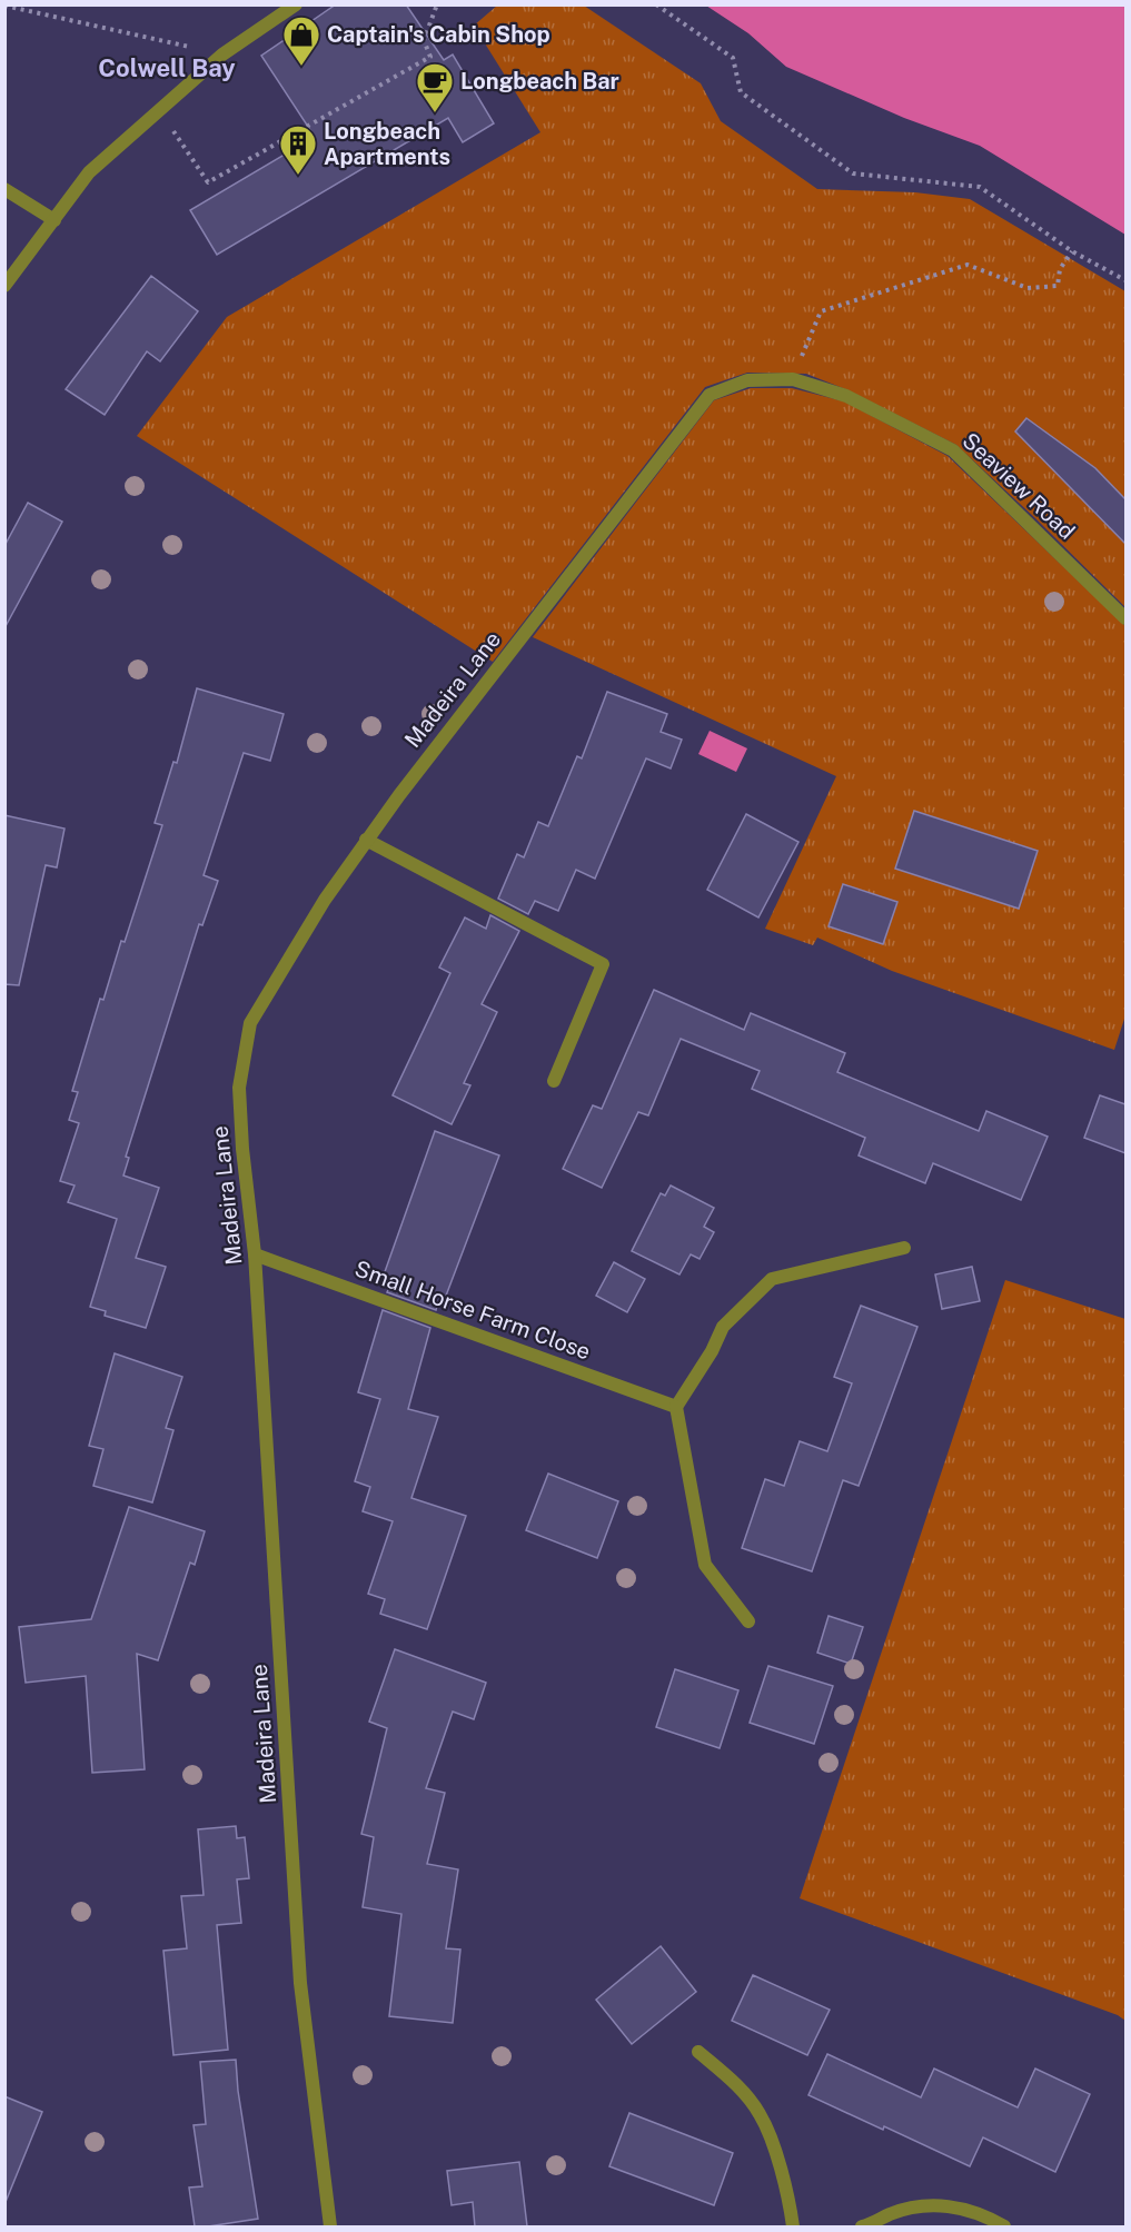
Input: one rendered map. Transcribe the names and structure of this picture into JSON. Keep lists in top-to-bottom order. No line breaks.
{"streets":{"street":["Seaview Road","Madeira Lane","Small Horse Farm Close"]},"crossings":[["Seaview Road","Madeira Lane"],["Madeira Lane","Small Horse Farm Close"]],"districts":["Colwell Bay"],"places":{"shop":["Captain's Cabin Shop"],"cafe":["Longbeach Bar"],"building":["Longbeach Apartments"]}}
